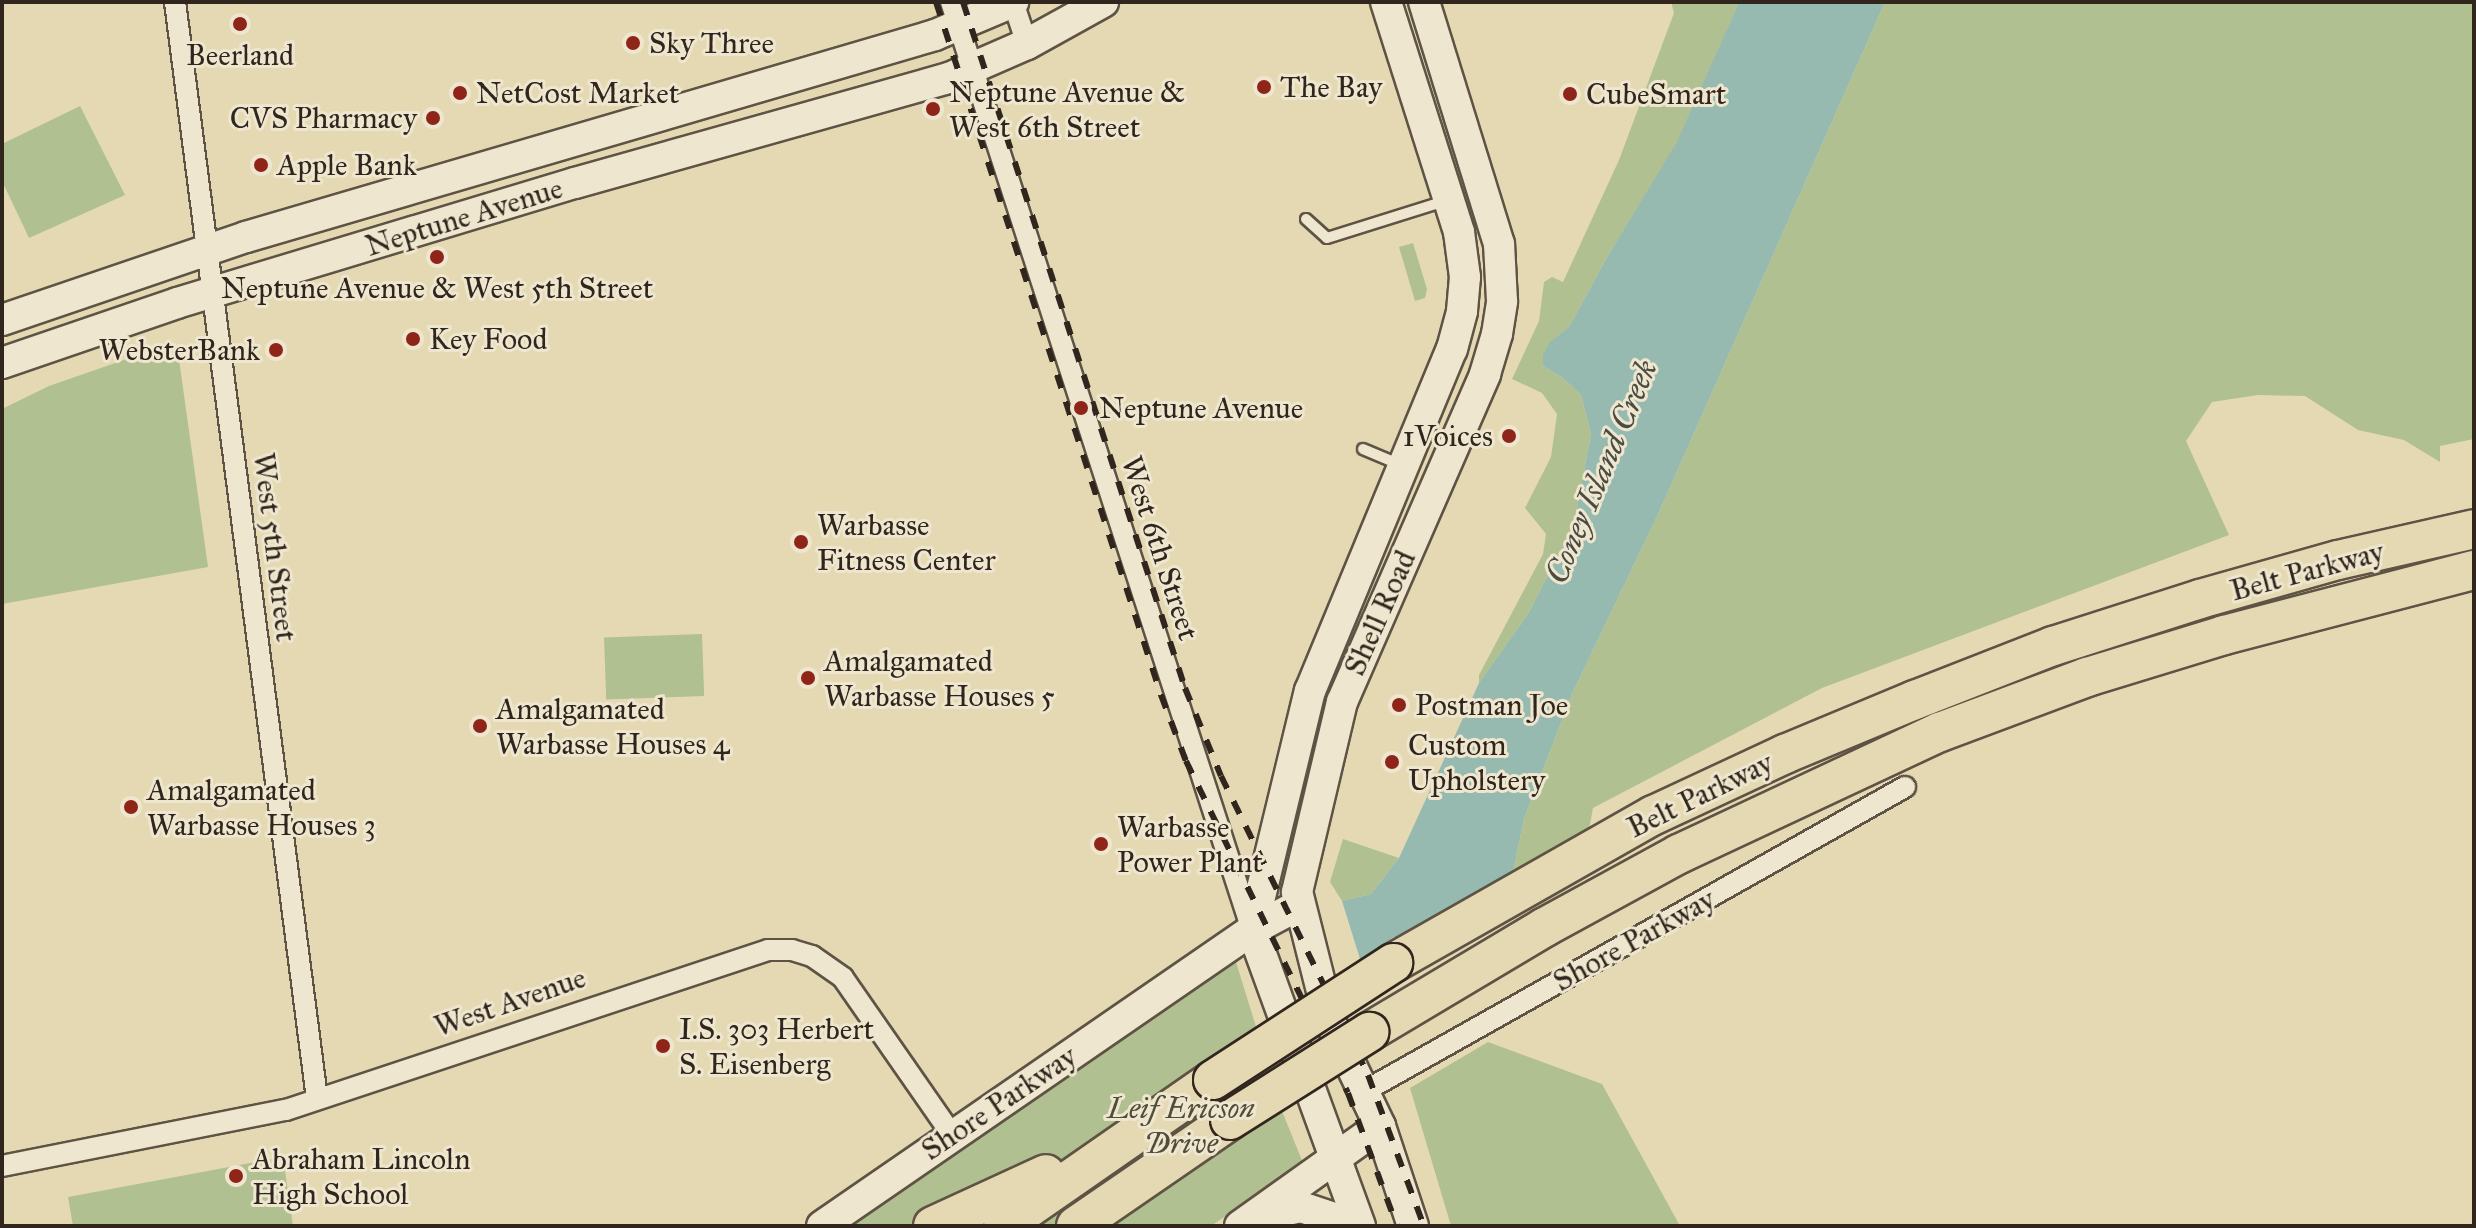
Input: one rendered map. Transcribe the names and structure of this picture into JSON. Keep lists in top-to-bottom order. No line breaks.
{"streets":{"highway":["Belt Parkway"],"main road":["Neptune Avenue","Shell Road","Shore Parkway"],"street":["West 5th Street","West 6th Street","West Avenue"]},"crossings":[["Neptune Avenue","West 5th Street"],["Neptune Avenue","West 6th Street"],["West 5th Street","West Avenue"],["West 6th Street","Shell Road"],["West 6th Street","Shore Parkway"],["Shell Road","Shore Parkway"],["Shore Parkway","West Avenue"]],"water":["Coney Island Creek"],"parks":["Leif Ericson Drive"],"places":["Beerland","Sky Three","The Bay","NetCost Market","CubeSmart","Neptune Avenue & West 6th Street","CVS Pharmacy","Apple Bank","Neptune Avenue & West 5th Street","Key Food","WebsterBank","Neptune Avenue","1Voices","Warbasse Fitness Center","Amalgamated Warbasse Houses 5","Postman Joe","Amalgamated Warbasse Houses 4","Custom Upholstery","Amalgamated Warbasse Houses 3","Warbasse Power Plant","I.S. 303 Herbert S. Eisenberg","Abraham Lincoln High School"]}
